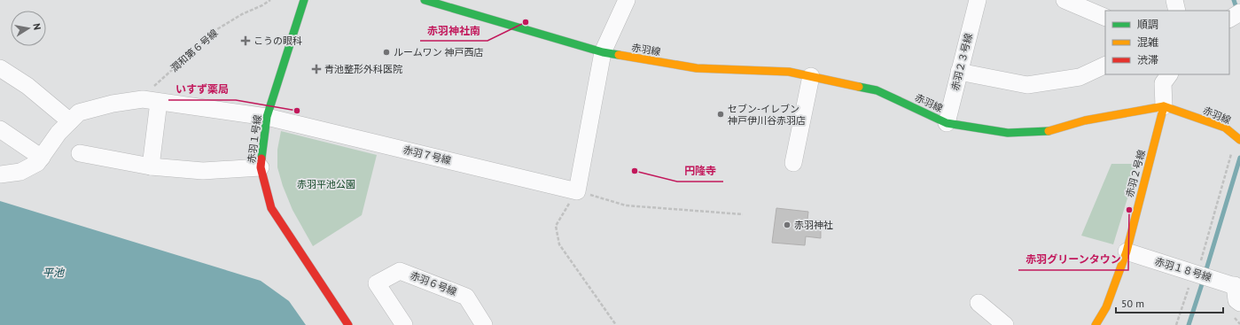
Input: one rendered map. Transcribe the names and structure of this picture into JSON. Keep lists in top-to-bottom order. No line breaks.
{"streets":{"street":["赤羽線","赤羽２３号線","赤羽１号線","赤羽７号線","赤羽２号線","赤羽１８号線","赤羽６号線"],"path":["潤和第６号線"]},"crossings":[["赤羽線","赤羽２３号線"],["赤羽線","赤羽２号線"],["潤和第６号線","赤羽７号線"],["赤羽１号線","赤羽７号線"],["赤羽２号線","赤羽１８号線"]],"water":["平池"],"parks":["赤羽平池公園"],"places":{"other":["赤羽神社南","ルームワン 神戸西店","いすず薬局","セブン-イレブン 神戸伊川谷赤羽店","円隆寺","赤羽グリーンタウン","赤羽神社"],"health":["こうの眼科","青池整形外科医院"]},"legend":["順調","混雑","渋滞"],"scale_bar":"50 m","north":"right"}
